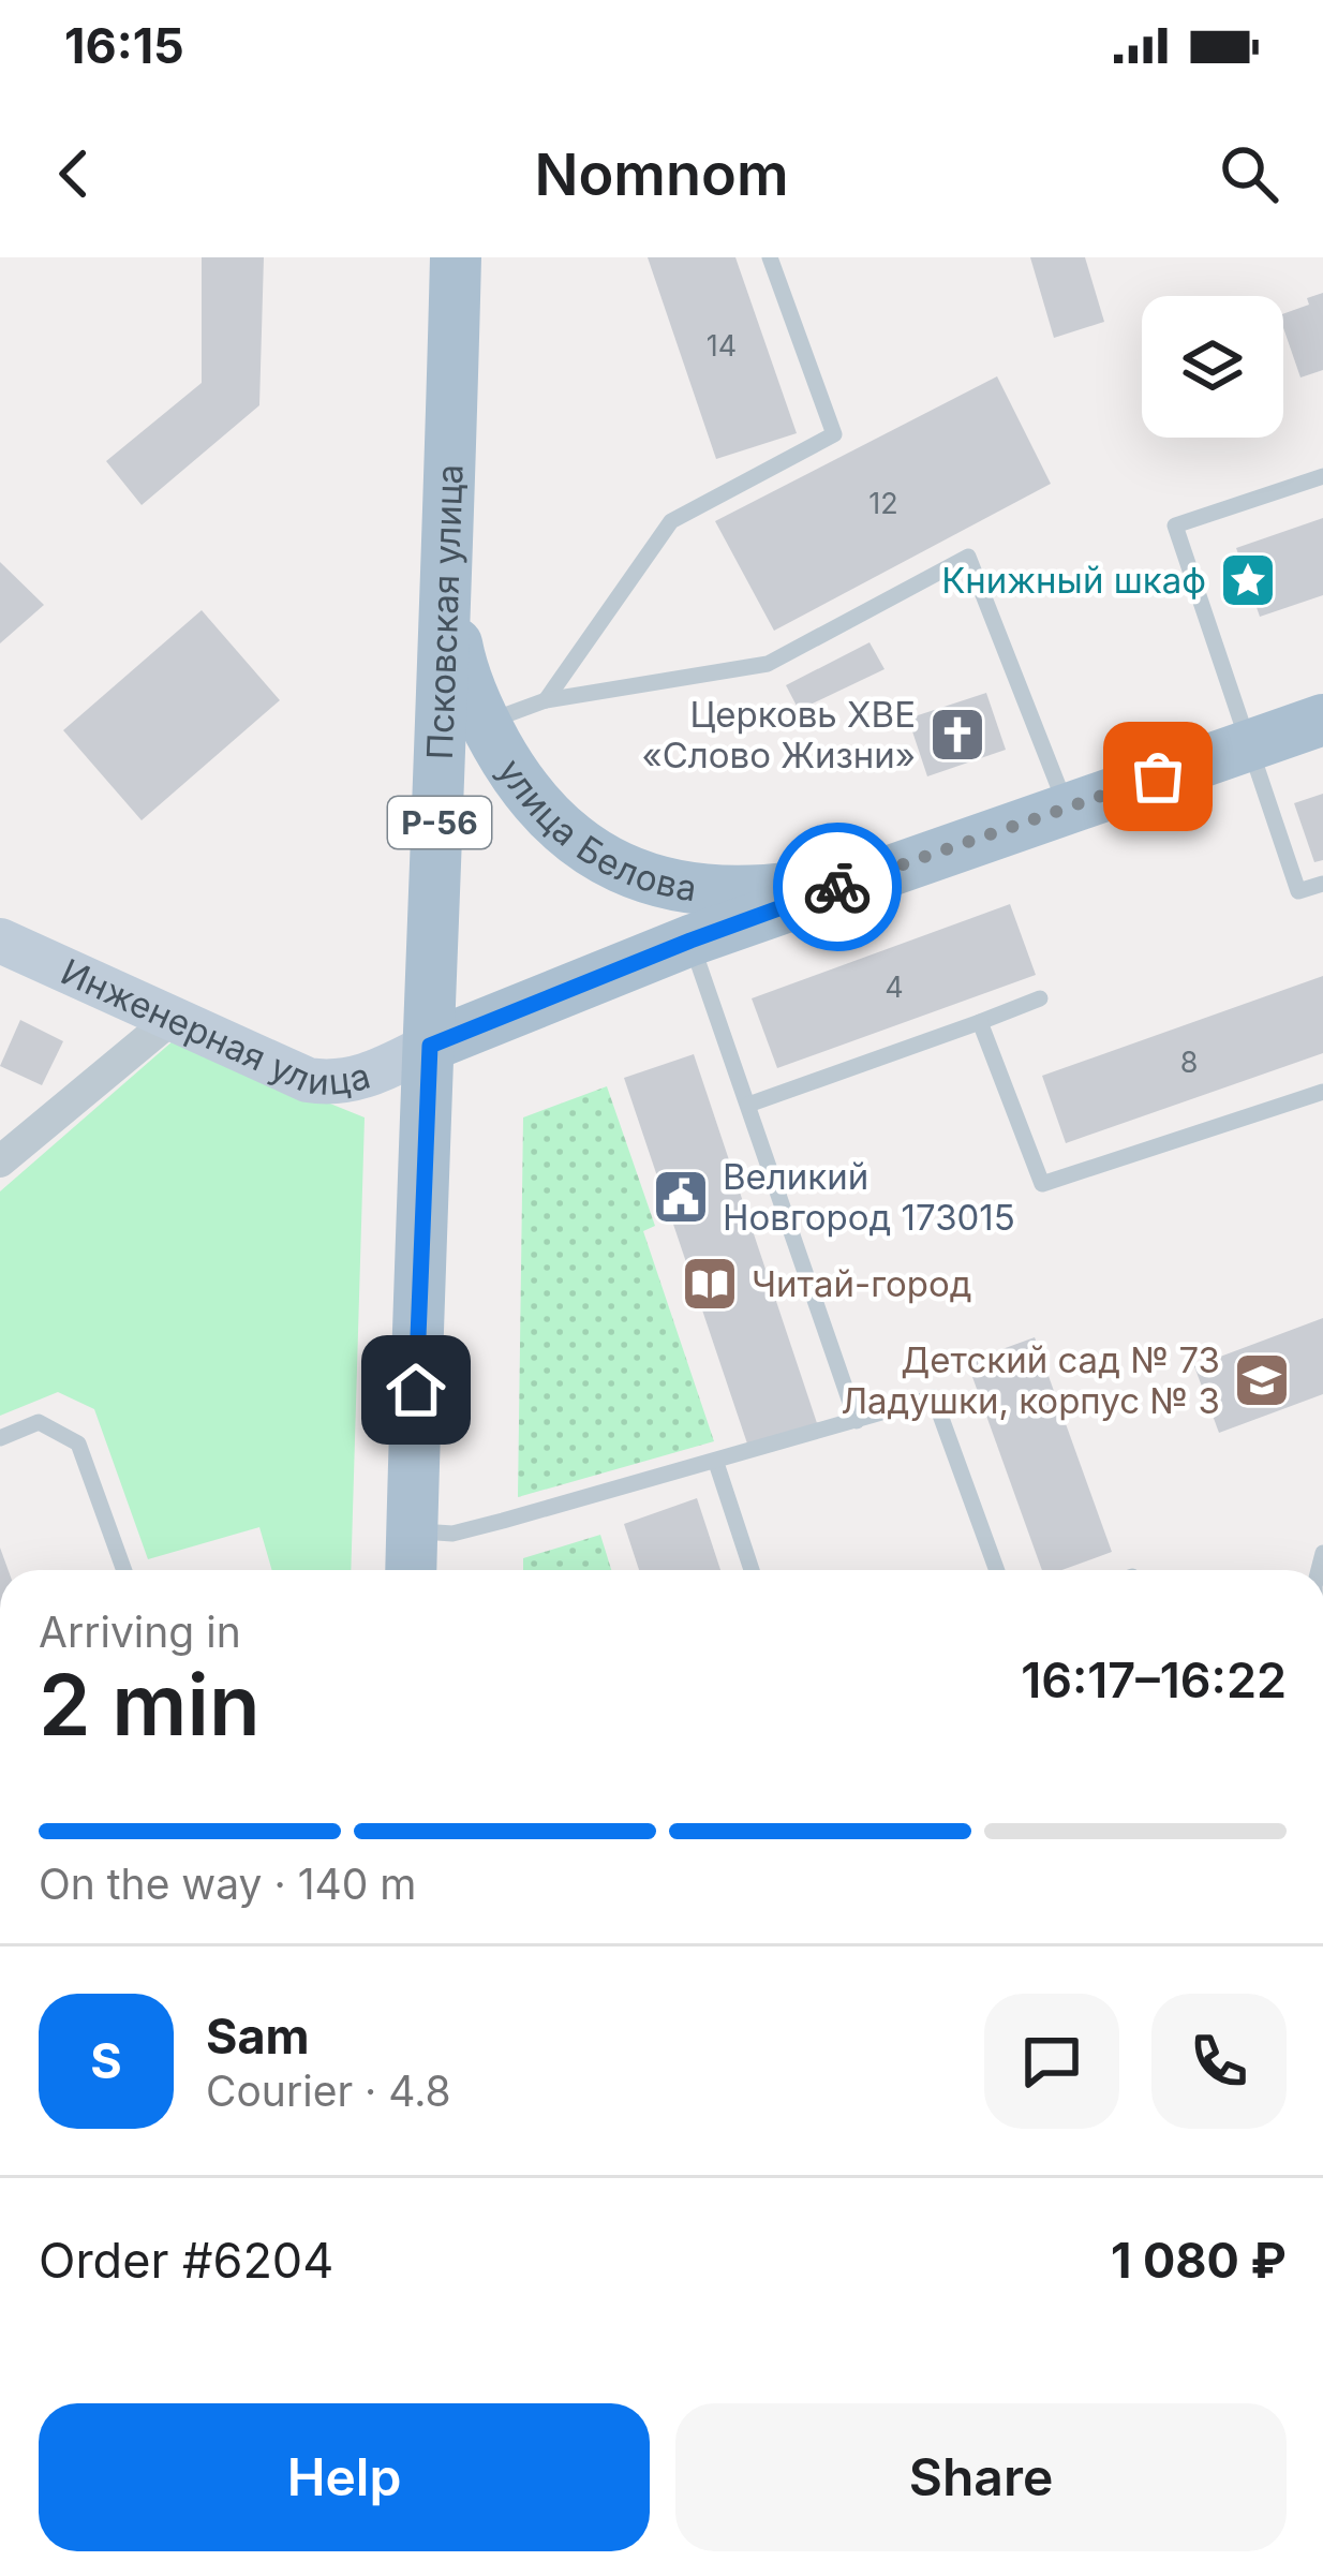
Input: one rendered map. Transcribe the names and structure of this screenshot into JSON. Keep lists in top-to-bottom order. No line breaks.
{"streets":{"main road":["Псковская улица","улица Белова","Р-56"],"street":["Инженерная улица"]},"crossings":[["Псковская улица","улица Белова"],["Псковская улица","Инженерная улица"],["улица Белова","Инженерная улица"]],"places":{"place":["Книжный шкаф"],"church":["Церковь ХВЕ «Слово Жизни»"],"public building":["Великий Новгород 173015"],"library":["Читай-город"],"school or university":["Детский сад № 73 Ладушки, корпус № 3"]},"house_numbers":["14","12","4","8"],"page":{"status":"16:15","header":"Nomnom","heading":["2 min","Arriving in","16:17–16:22"],"panel":["Sam","Courier · 4.8","Order #6204","1 080 ₽"],"bar":"On the way · 140 m","round":"S","buttons":["Help","Share"]}}
